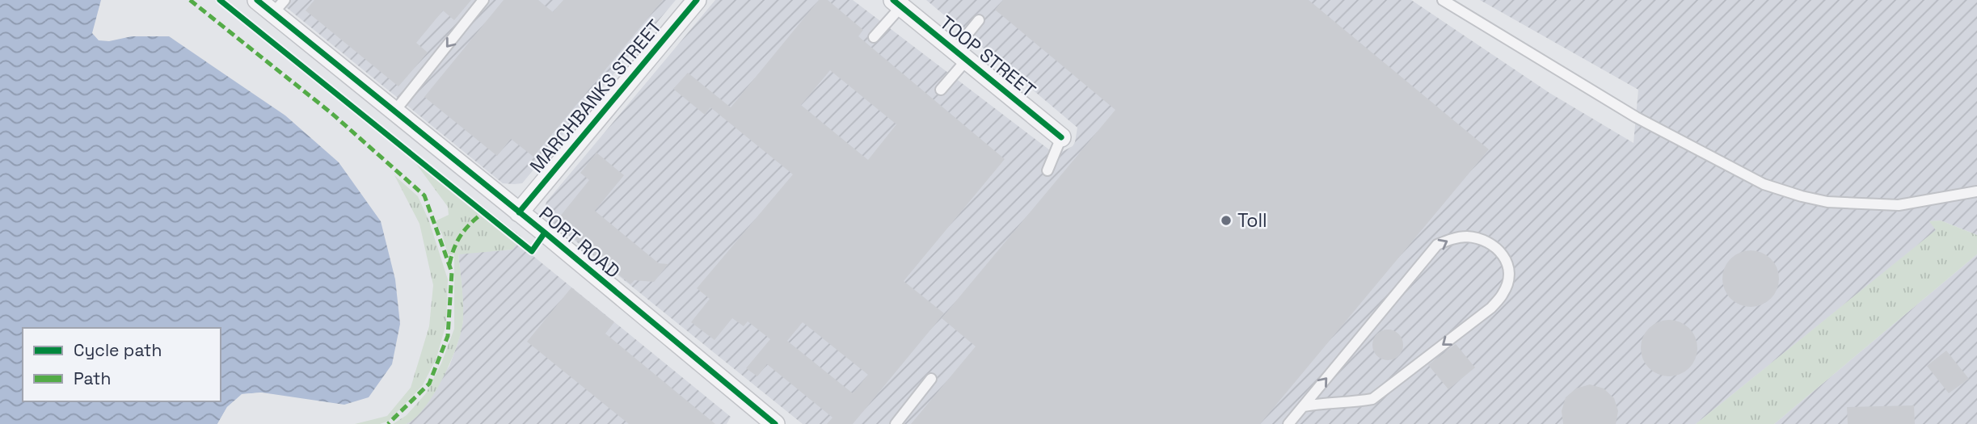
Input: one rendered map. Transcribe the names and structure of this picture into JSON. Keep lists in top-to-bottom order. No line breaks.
{"streets":{"street":["TOOP STREET","MARCHBANKS STREET","PORT ROAD"]},"crossings":[["MARCHBANKS STREET","PORT ROAD"]],"places":["Toll"],"legend":["Cycle path","Path"]}
